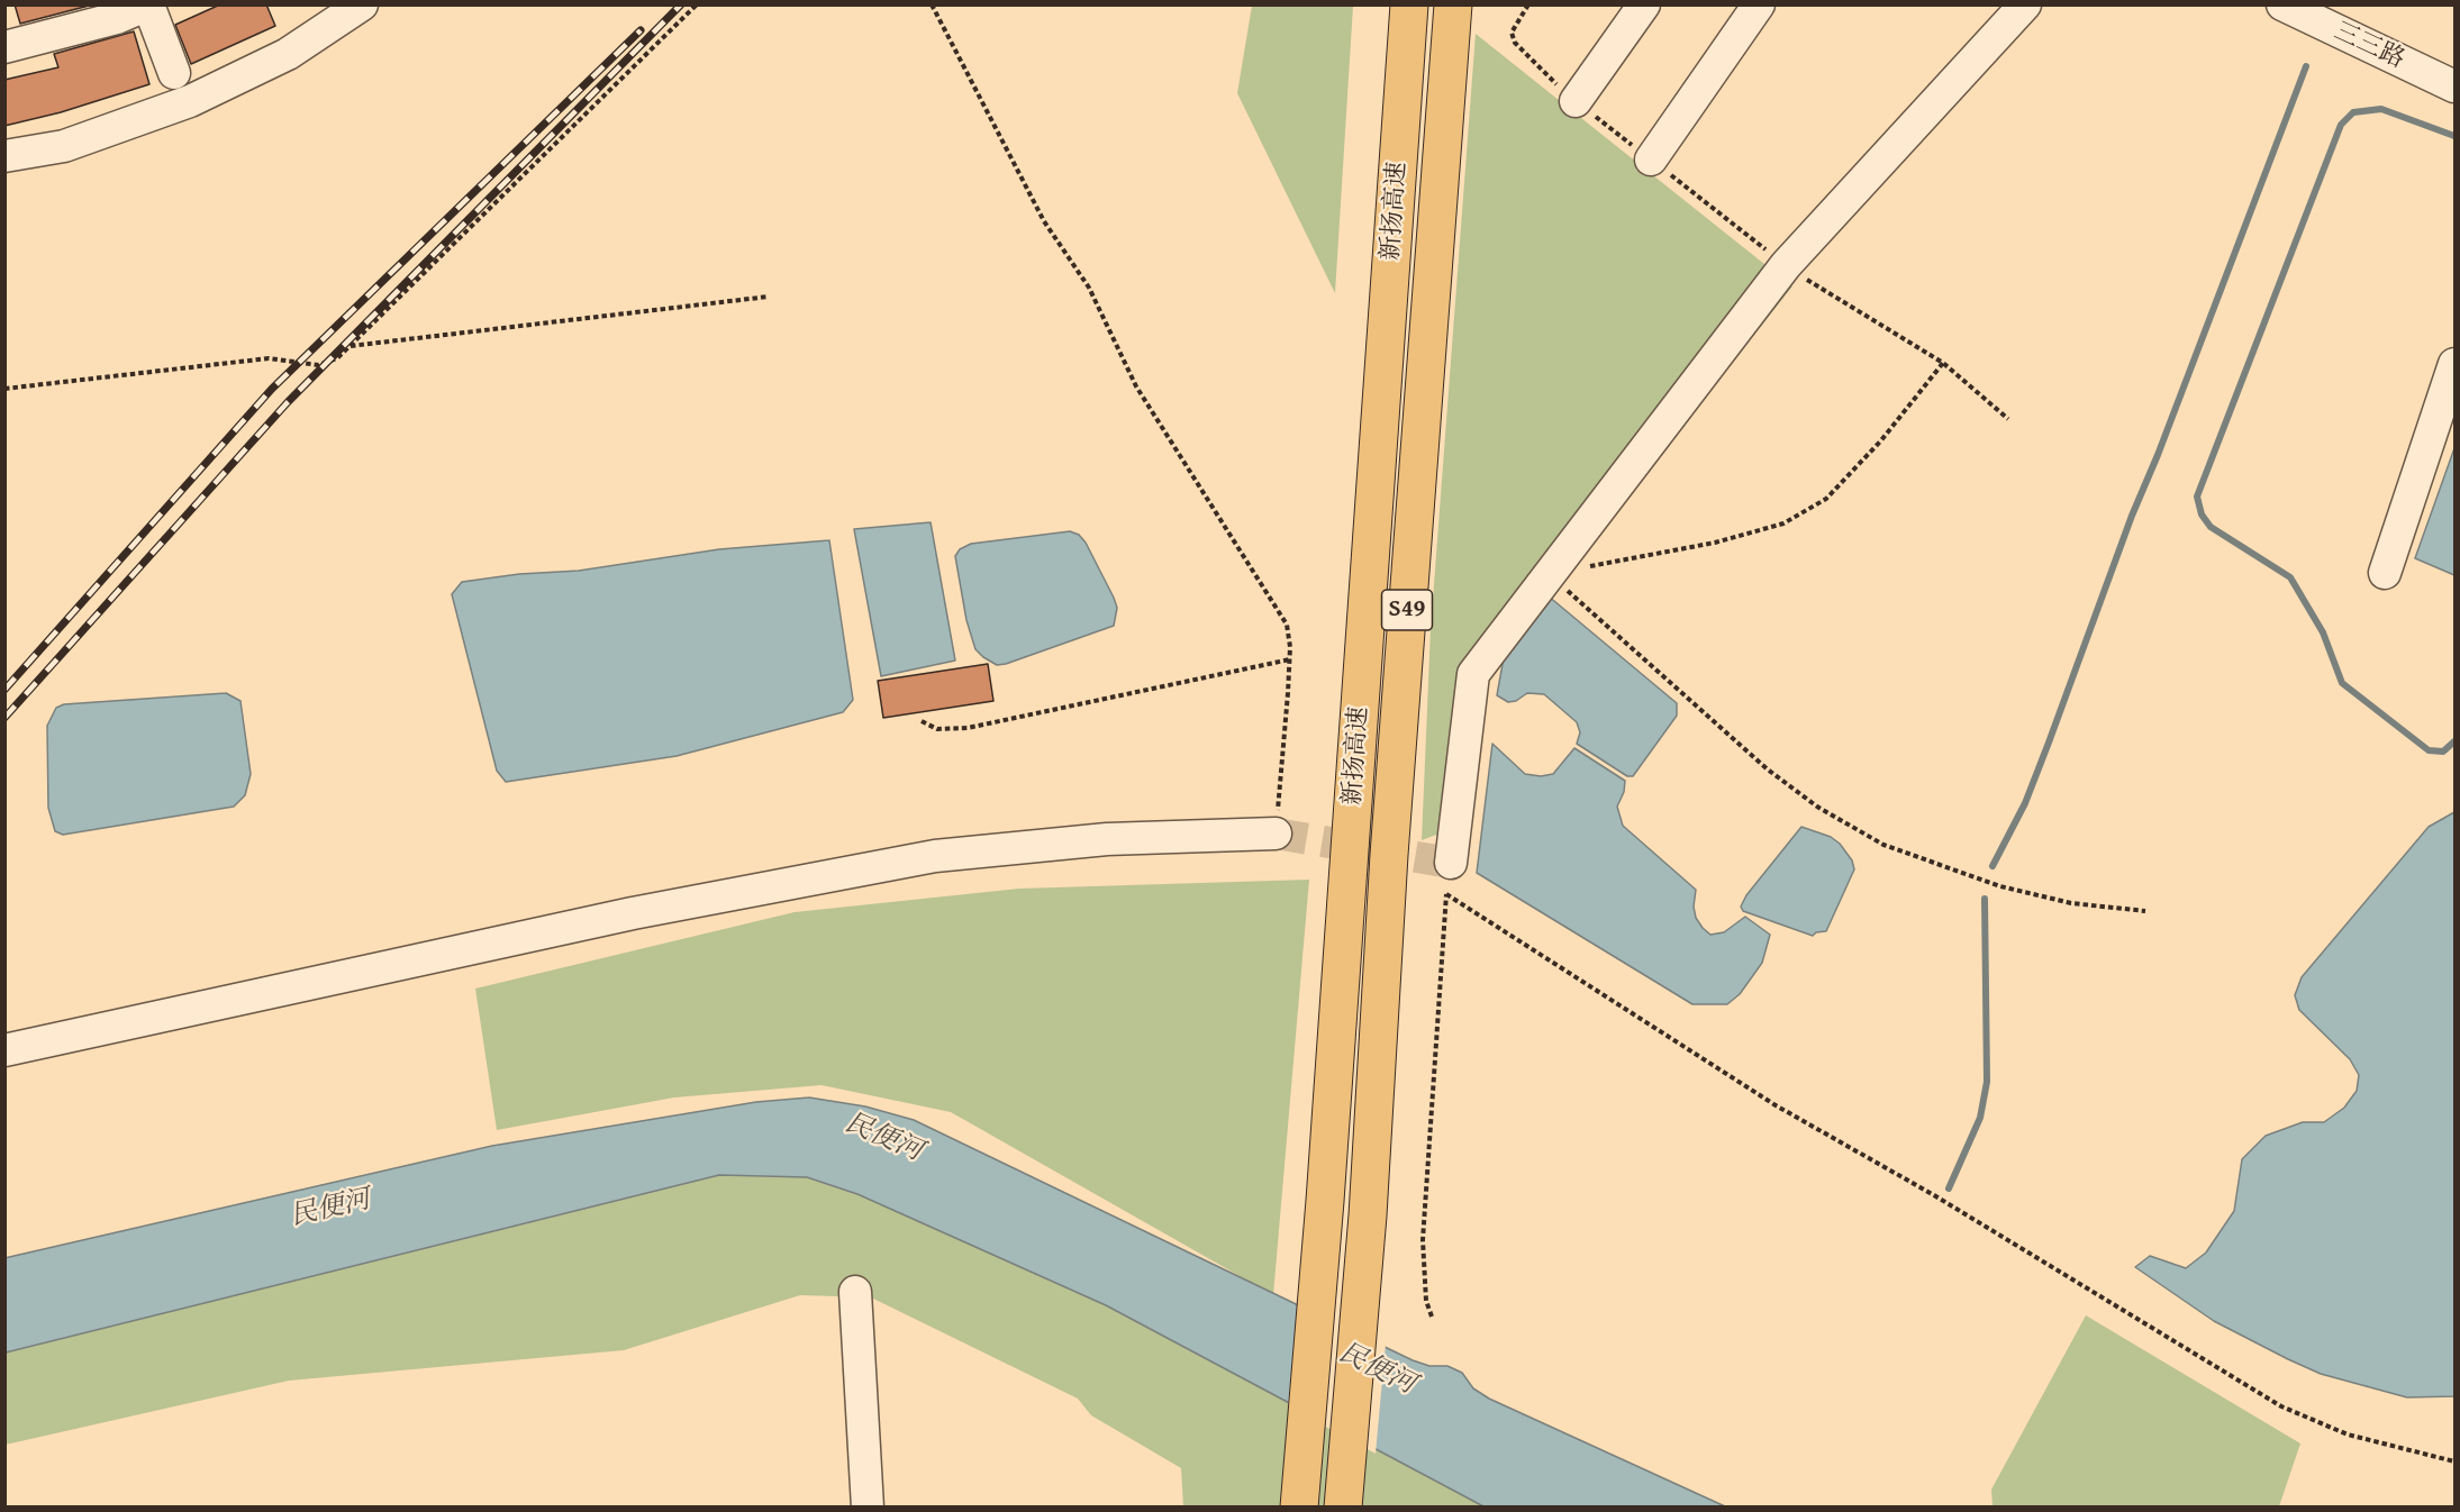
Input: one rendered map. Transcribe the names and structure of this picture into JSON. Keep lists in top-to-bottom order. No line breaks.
{"streets":{"highway":["新扬高速","S49"],"street":["三三路"]},"water":["民便河"]}
